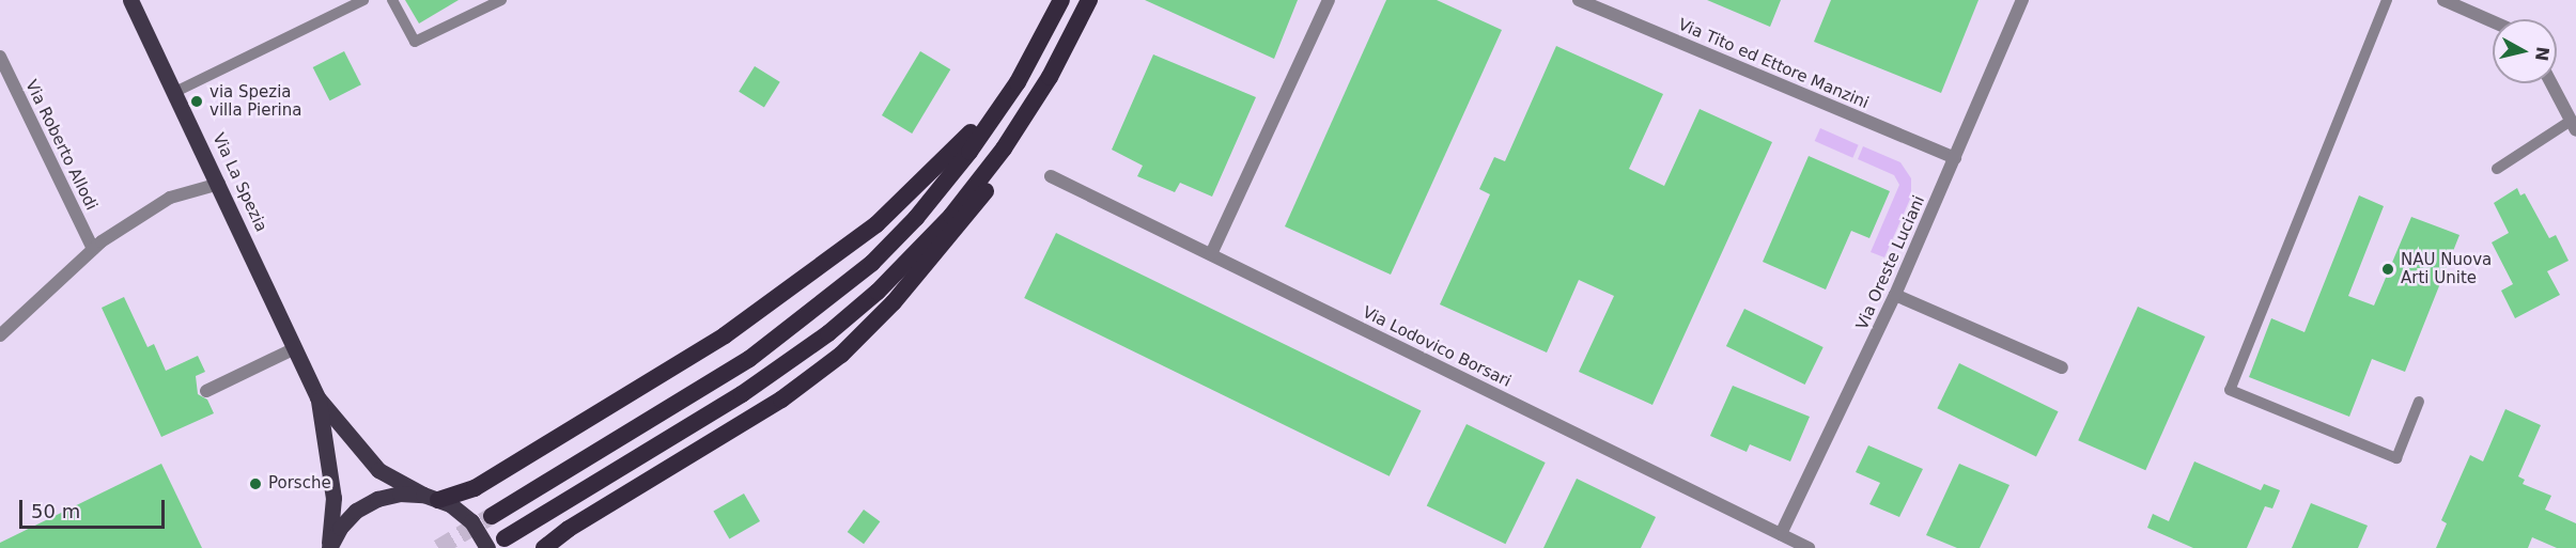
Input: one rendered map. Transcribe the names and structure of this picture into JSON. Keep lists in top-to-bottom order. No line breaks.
{"streets":{"main road":["Via La Spezia"],"street":["Via Tito ed Ettore Manzini","Via Roberto Allodi","Via Oreste Luciani","Via Lodovico Borsari"]},"crossings":[["Via Tito ed Ettore Manzini","Via Oreste Luciani"],["Via Oreste Luciani","Via Lodovico Borsari"]],"places":["via Spezia villa Pierina","NAU Nuova Arti Unite","Porsche"],"scale_bar":"50 m","north":"right"}
